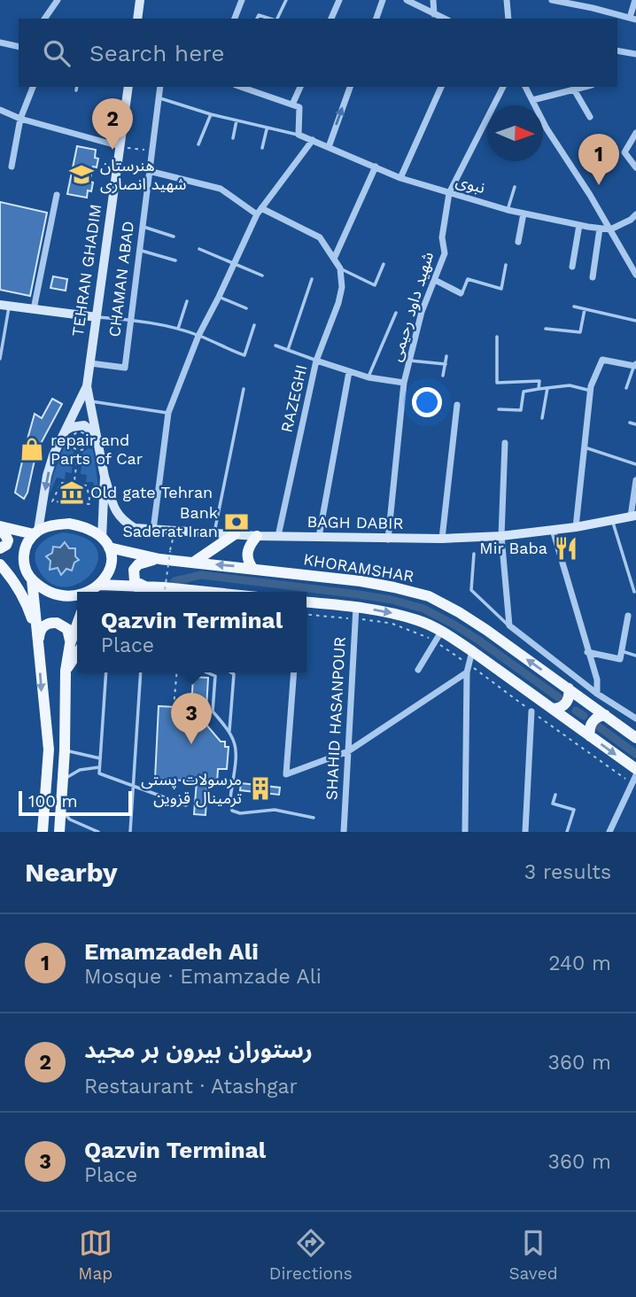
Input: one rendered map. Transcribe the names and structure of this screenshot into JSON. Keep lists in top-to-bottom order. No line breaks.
{"streets":{"main road":["TEHRAN GHADIM","BAGH DABIR","KHORAMSHAR"],"street":["نبوی","CHAMAN ABAD","شهید داود رحیمی","RAZEGHI","SHAHID HASANPOUR"]},"crossings":[["نبوی","شهید داود رحیمی"],["TEHRAN GHADIM","CHAMAN ABAD"],["شهید داود رحیمی","BAGH DABIR"],["RAZEGHI","BAGH DABIR"]],"places":{"school or university":["هنرستان شهید انصاری"],"shop":["repair and Parts of Car"],"museum":["Old gate Tehran"],"bank":["Bank Saderat Iran"],"restaurant":["Mir Baba"],"building":["مرسولات پستی ترمینال قزوین"]},"scale_bar":"100 m","north":"right","page":{"search":"Search here","pins":["2","1","3"],"popup":["Qazvin Terminal","Place"],"scale":"100 m","heading":["Nearby","3 results"],"list":[{"mark":"1","name":"Emamzadeh Ali","note":"Mosque · Emamzade Ali","value":"240 m"},{"mark":"2","name":"رستوران بیرون بر مجید","note":"Restaurant · Atashgar","value":"360 m"},{"mark":"3","name":"Qazvin Terminal","note":"Place","value":"360 m"}],"nav":["Map","Directions","Saved"]}}
